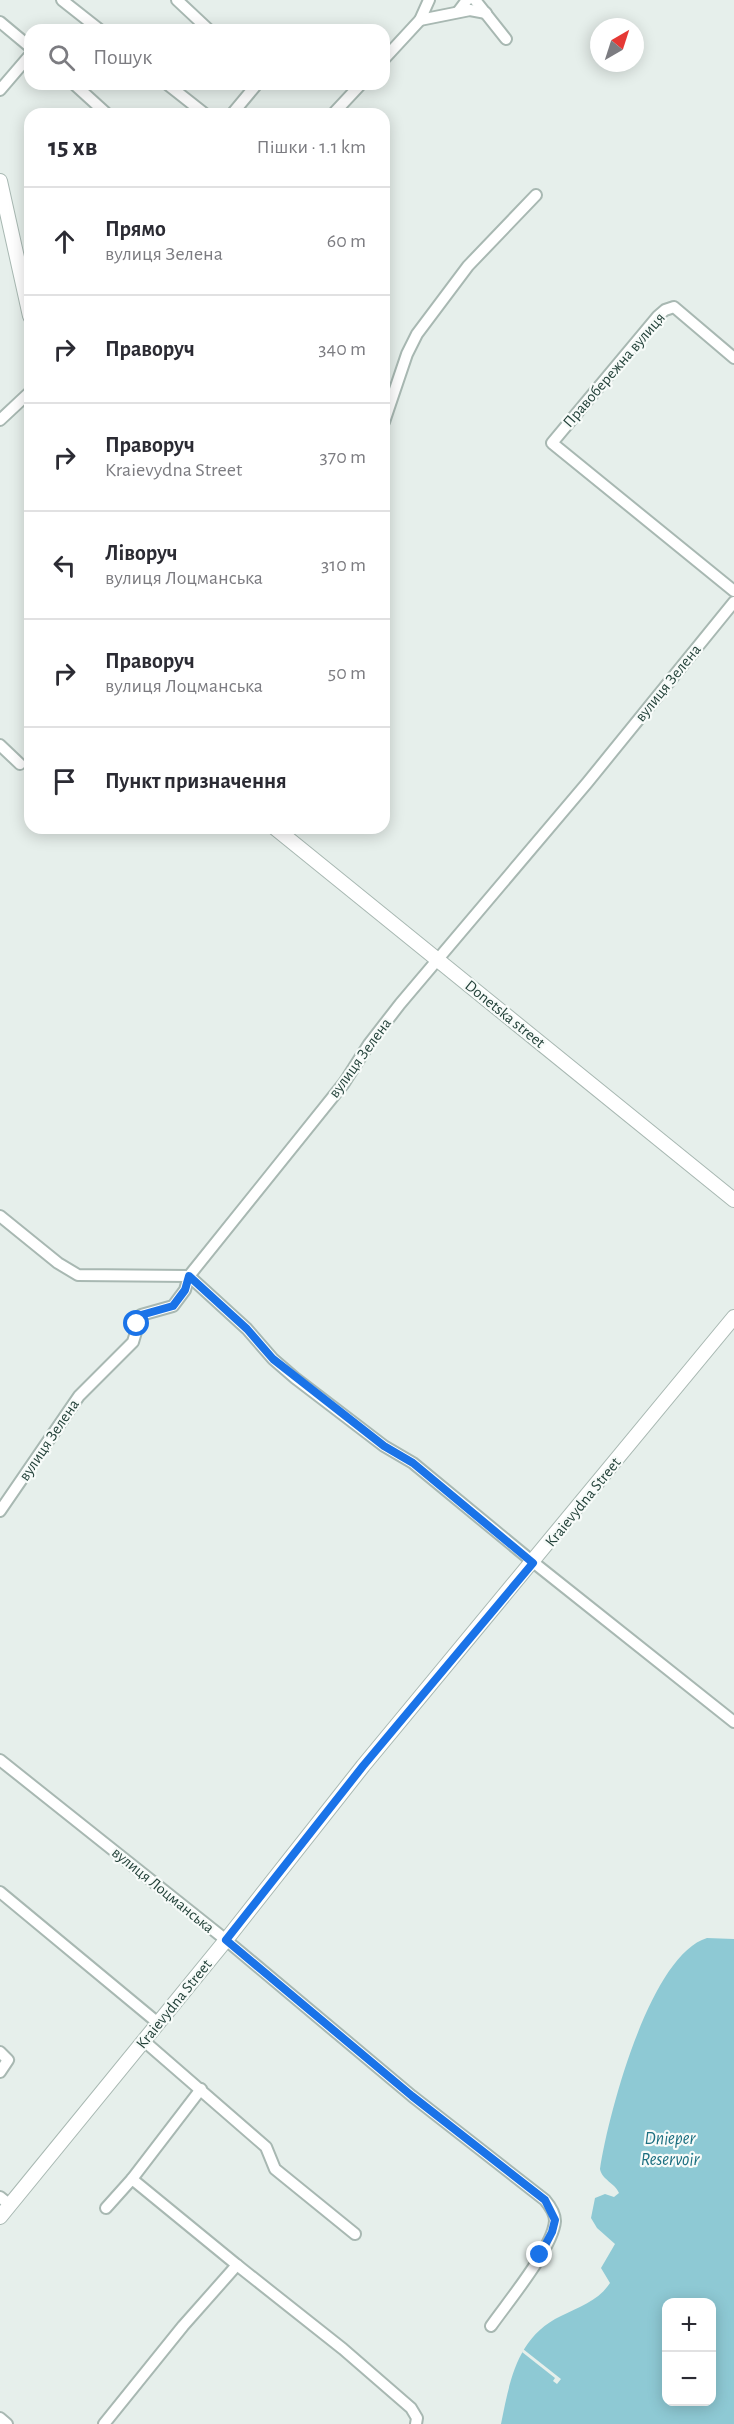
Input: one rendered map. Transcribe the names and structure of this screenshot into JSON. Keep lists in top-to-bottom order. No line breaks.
{"streets":{"street":["Правобережна вулиця","вулиця Зелена","Donetska street","Kraievydna Street","вулиця Лоцманська"]},"crossings":[["вулиця Зелена","Donetska street"],["Kraievydna Street","вулиця Лоцманська"]],"water":["Dnieper Reservoir"],"north":"top right","page":{"search":"Пошук","heading":["15 хв","Пішки · 1.1 km"],"list":[["Прямо","вулиця Зелена","60 m"],["Праворуч","340 m"],["Праворуч","Kraievydna Street","370 m"],["Ліворуч","вулиця Лоцманська","310 m"],["Праворуч","вулиця Лоцманська","50 m"],"Пункт призначення"],"map_buttons":["+","−"]}}
